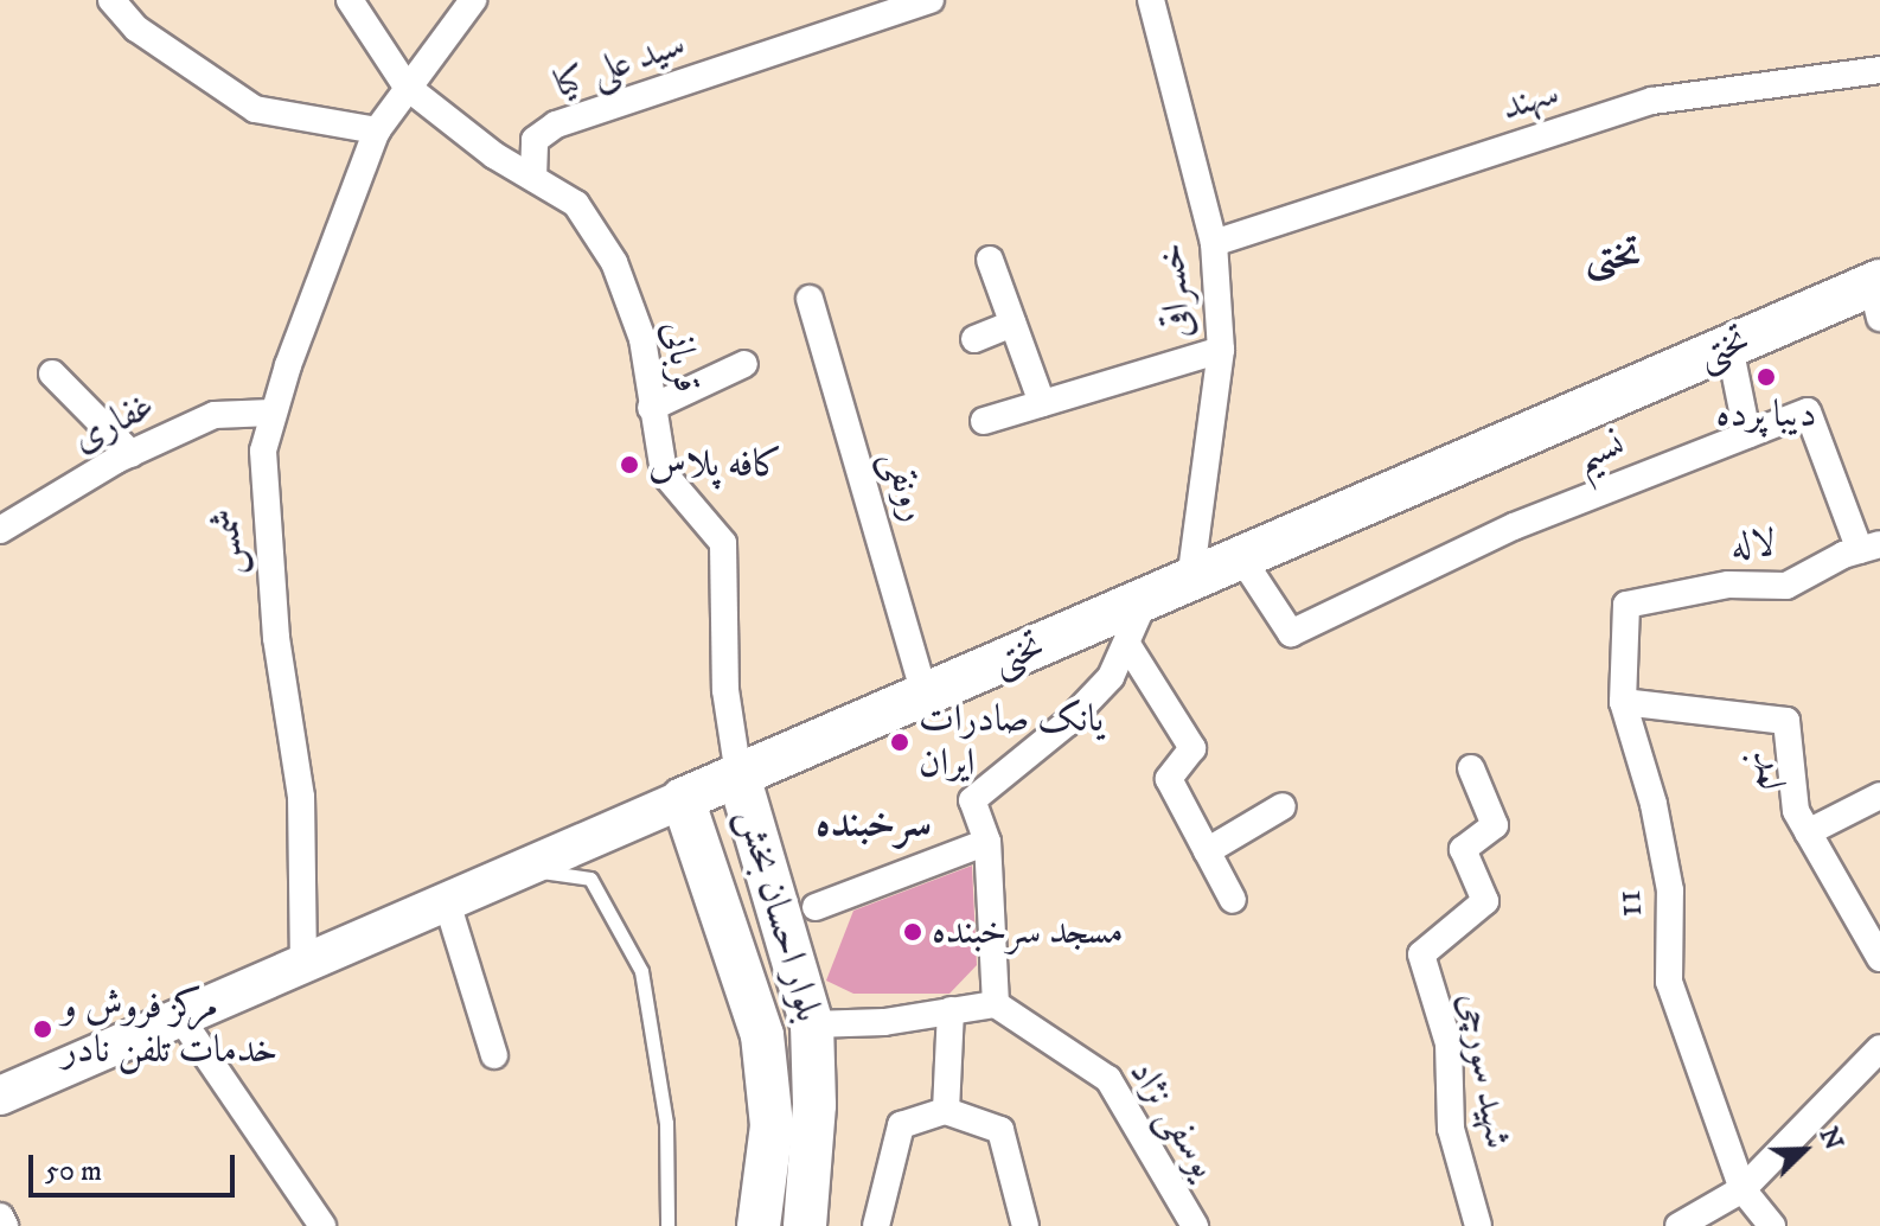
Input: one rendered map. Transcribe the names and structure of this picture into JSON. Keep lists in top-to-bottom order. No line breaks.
{"streets":{"main road":["تختی","بلوار احسان بخش"],"street":["سید علی کیا","سهند","خسراقی","قربانی","غفاری","نسیم","رونقی","شمس","لاله","نهم","11","شهید سورچی","یوسفی نژاد"]},"crossings":[["سید علی کیا","قربانی"],["سهند","خسراقی"],["خسراقی","تختی"],["تختی","قربانی"],["تختی","نسیم"],["تختی","رونقی"],["تختی","شمس"],["تختی","بلوار احسان بخش"],["قربانی","شمس"],["قربانی","بلوار احسان بخش"],["غفاری","شمس"],["نسیم","لاله"],["لاله","11"],["نهم","11"]],"districts":["تختی","سرخبنده"],"places":["دیبا پرده","کافه پلاس","یانک صادرات ایران","مسجد سرخبنده","مرکز فروش و خدمات تلفن نادر"],"scale_bar":"50 m","north":"top right"}
